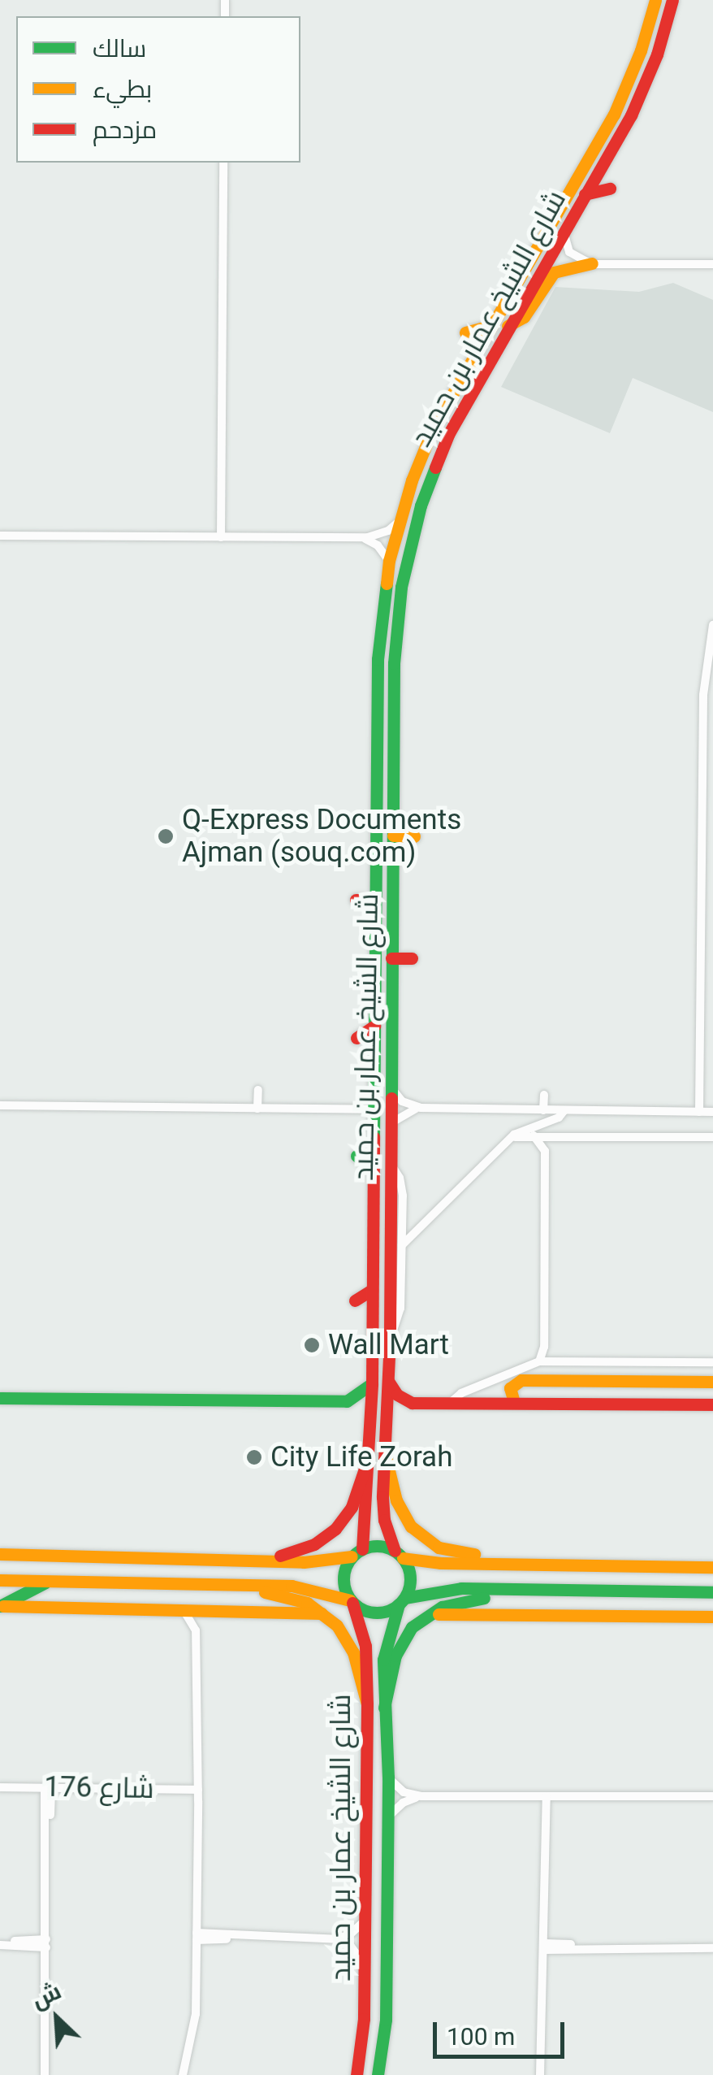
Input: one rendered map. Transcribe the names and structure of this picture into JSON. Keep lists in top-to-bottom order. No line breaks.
{"streets":{"main road":["شارع الشيخ عمار بن حميد"],"street":["شارع 176"]},"places":["Q-Express Documents Ajman (souq.com)","Wall Mart","City Life Zorah"],"legend":["سالك","بطيء","مزدحم"],"scale_bar":"100 m","north":"top left"}
